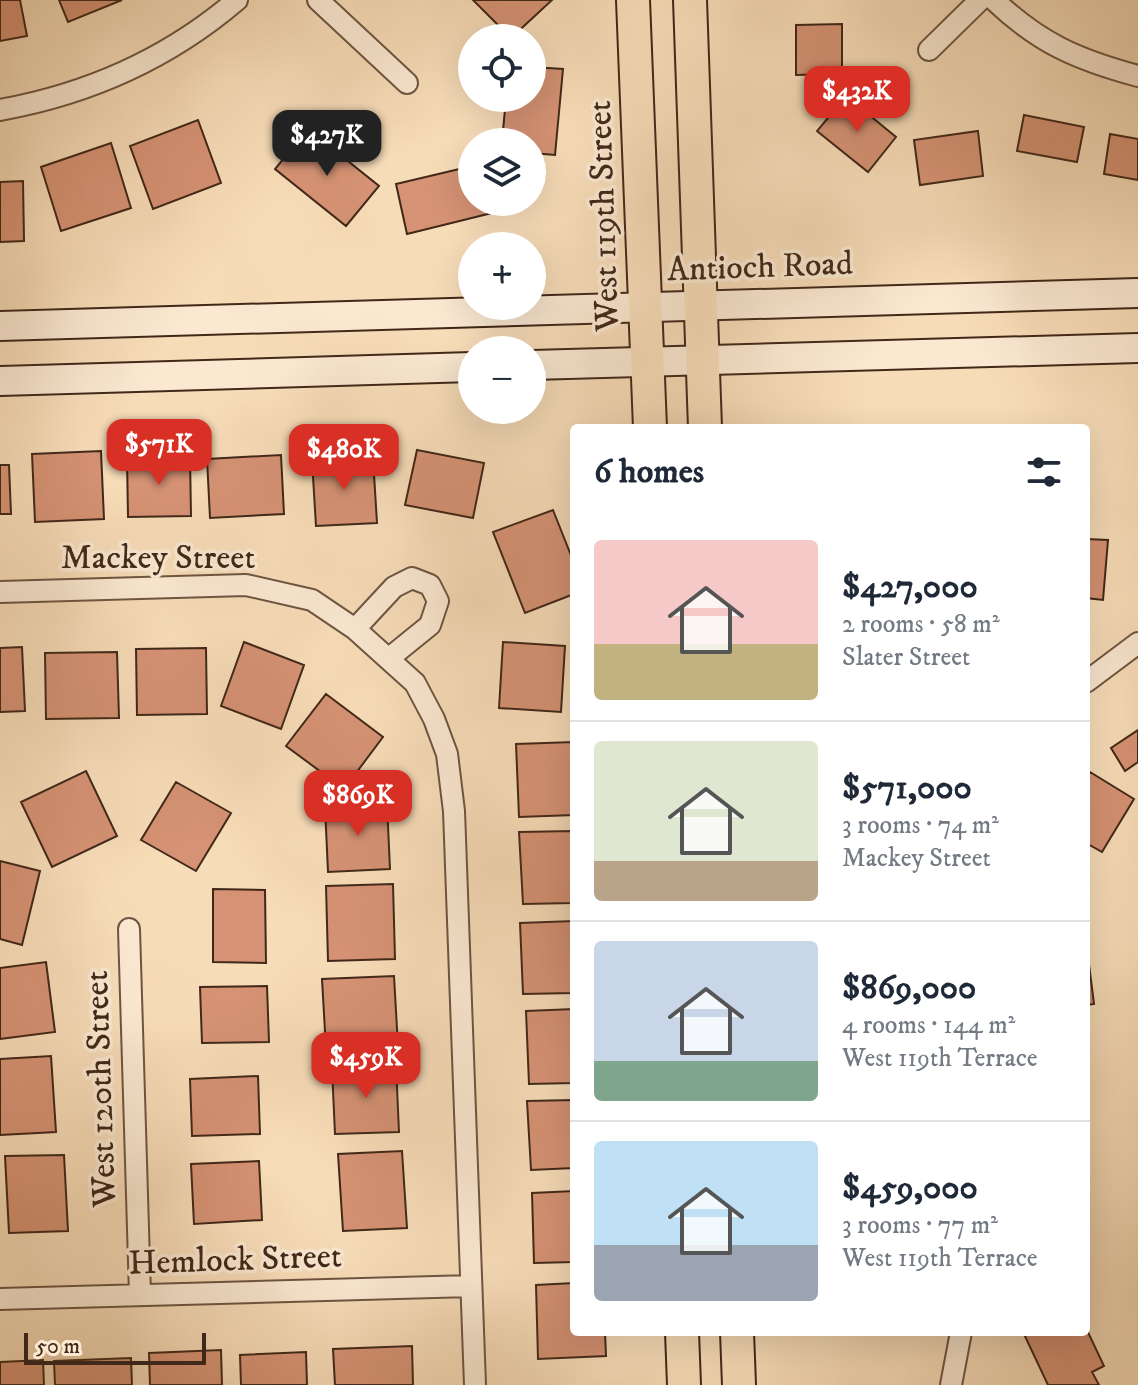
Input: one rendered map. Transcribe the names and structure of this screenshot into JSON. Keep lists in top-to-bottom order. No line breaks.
{"streets":{"main road":["West 119th Street","Antioch Road"],"street":["Mackey Street","West 120th Street","Hemlock Street"]},"crossings":[["West 119th Street","Antioch Road"],["Mackey Street","Hemlock Street"],["West 120th Street","Hemlock Street"]],"scale_bar":"50 m","page":{"map_buttons":["+","−"],"price":["$432K","$427K","$571K","$480K","$869K","$459K"],"heading":"6 homes","list":[{"name":"$427,000","note":"2 rooms · 58 m² · Slater Street"},{"name":"$571,000","note":"3 rooms · 74 m² · Mackey Street"},{"name":"$869,000","note":"4 rooms · 144 m² · West 119th Terrace"},{"name":"$459,000","note":"3 rooms · 77 m² · West 119th Terrace"}],"scale":"50 m"}}
